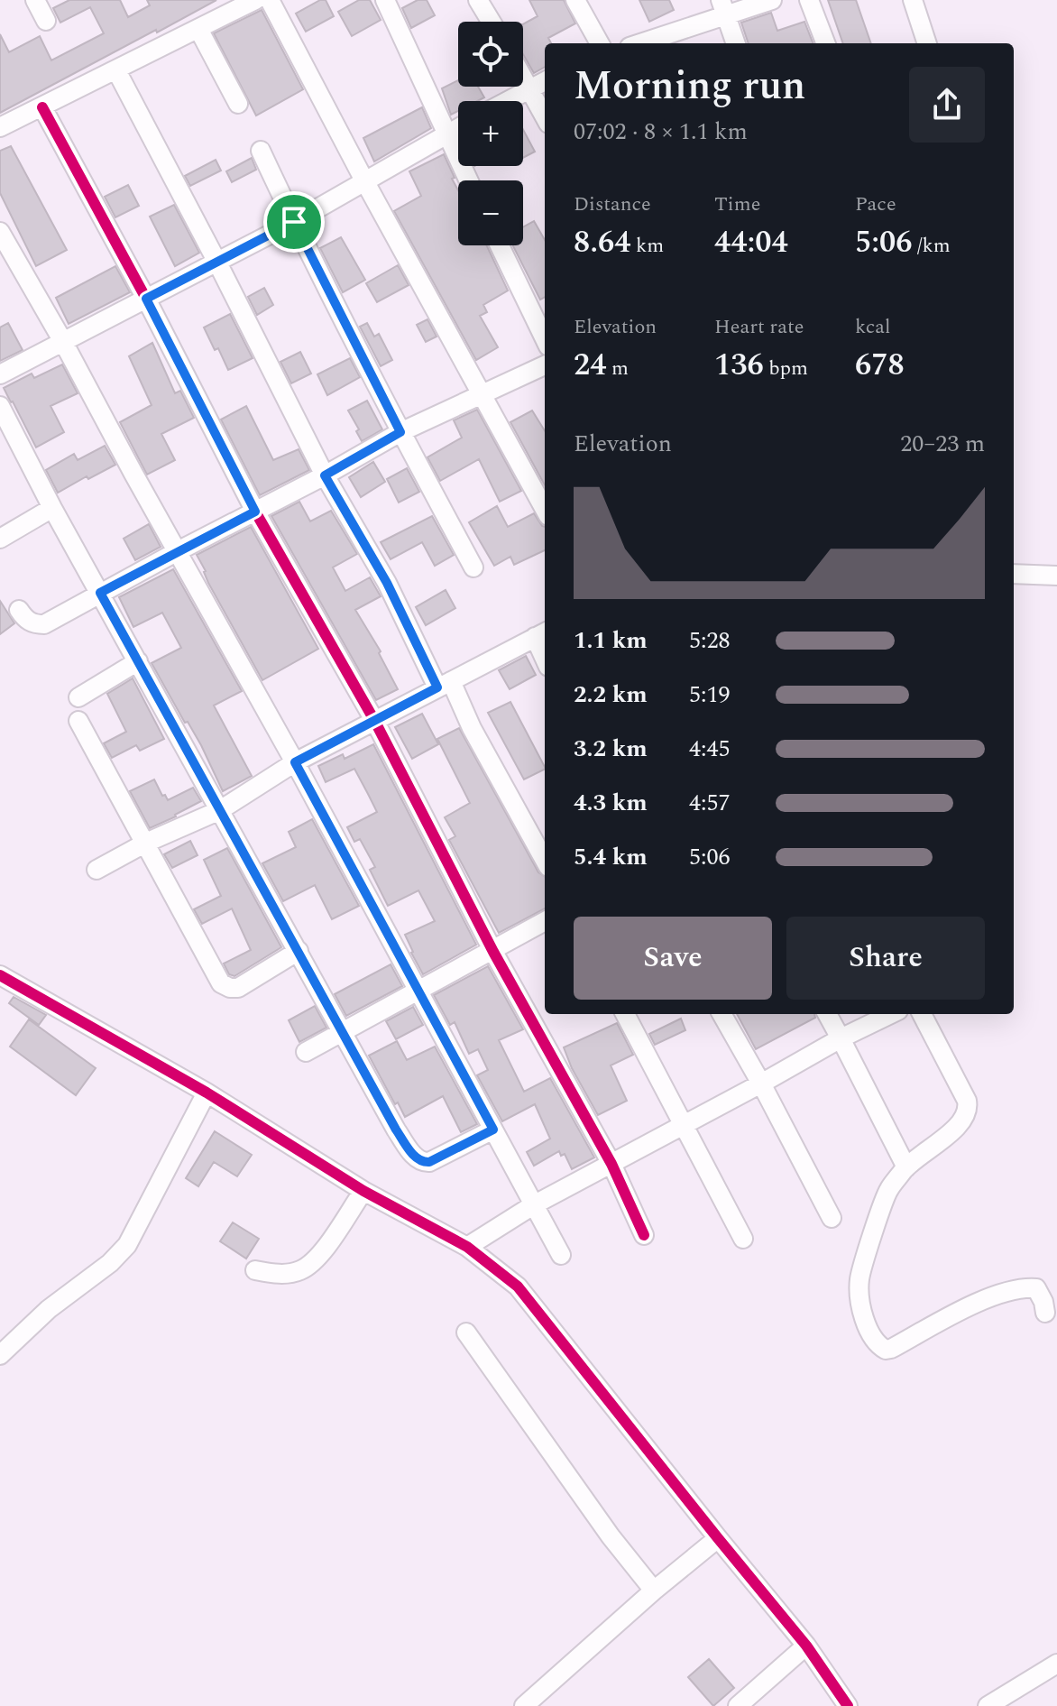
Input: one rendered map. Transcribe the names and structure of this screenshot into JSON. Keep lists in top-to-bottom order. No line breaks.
{"page":{"map_buttons":["+","−"],"heading":["Morning run","07:02 · 8 × 1.1 km"],"stats":[["Distance","8.64 km"],["Time","44:04"],["Pace","5:06 /km"],["Elevation","24 m"],["Heart rate","136 bpm"],["kcal","678"]],"chart":["Elevation","20–23 m"],"list":[{"name":"1.1 km","note":"5:28"},{"name":"2.2 km","note":"5:19"},{"name":"3.2 km","note":"4:45"},{"name":"4.3 km","note":"4:57"},{"name":"5.4 km","note":"5:06"}],"buttons":["Save","Share"]}}
